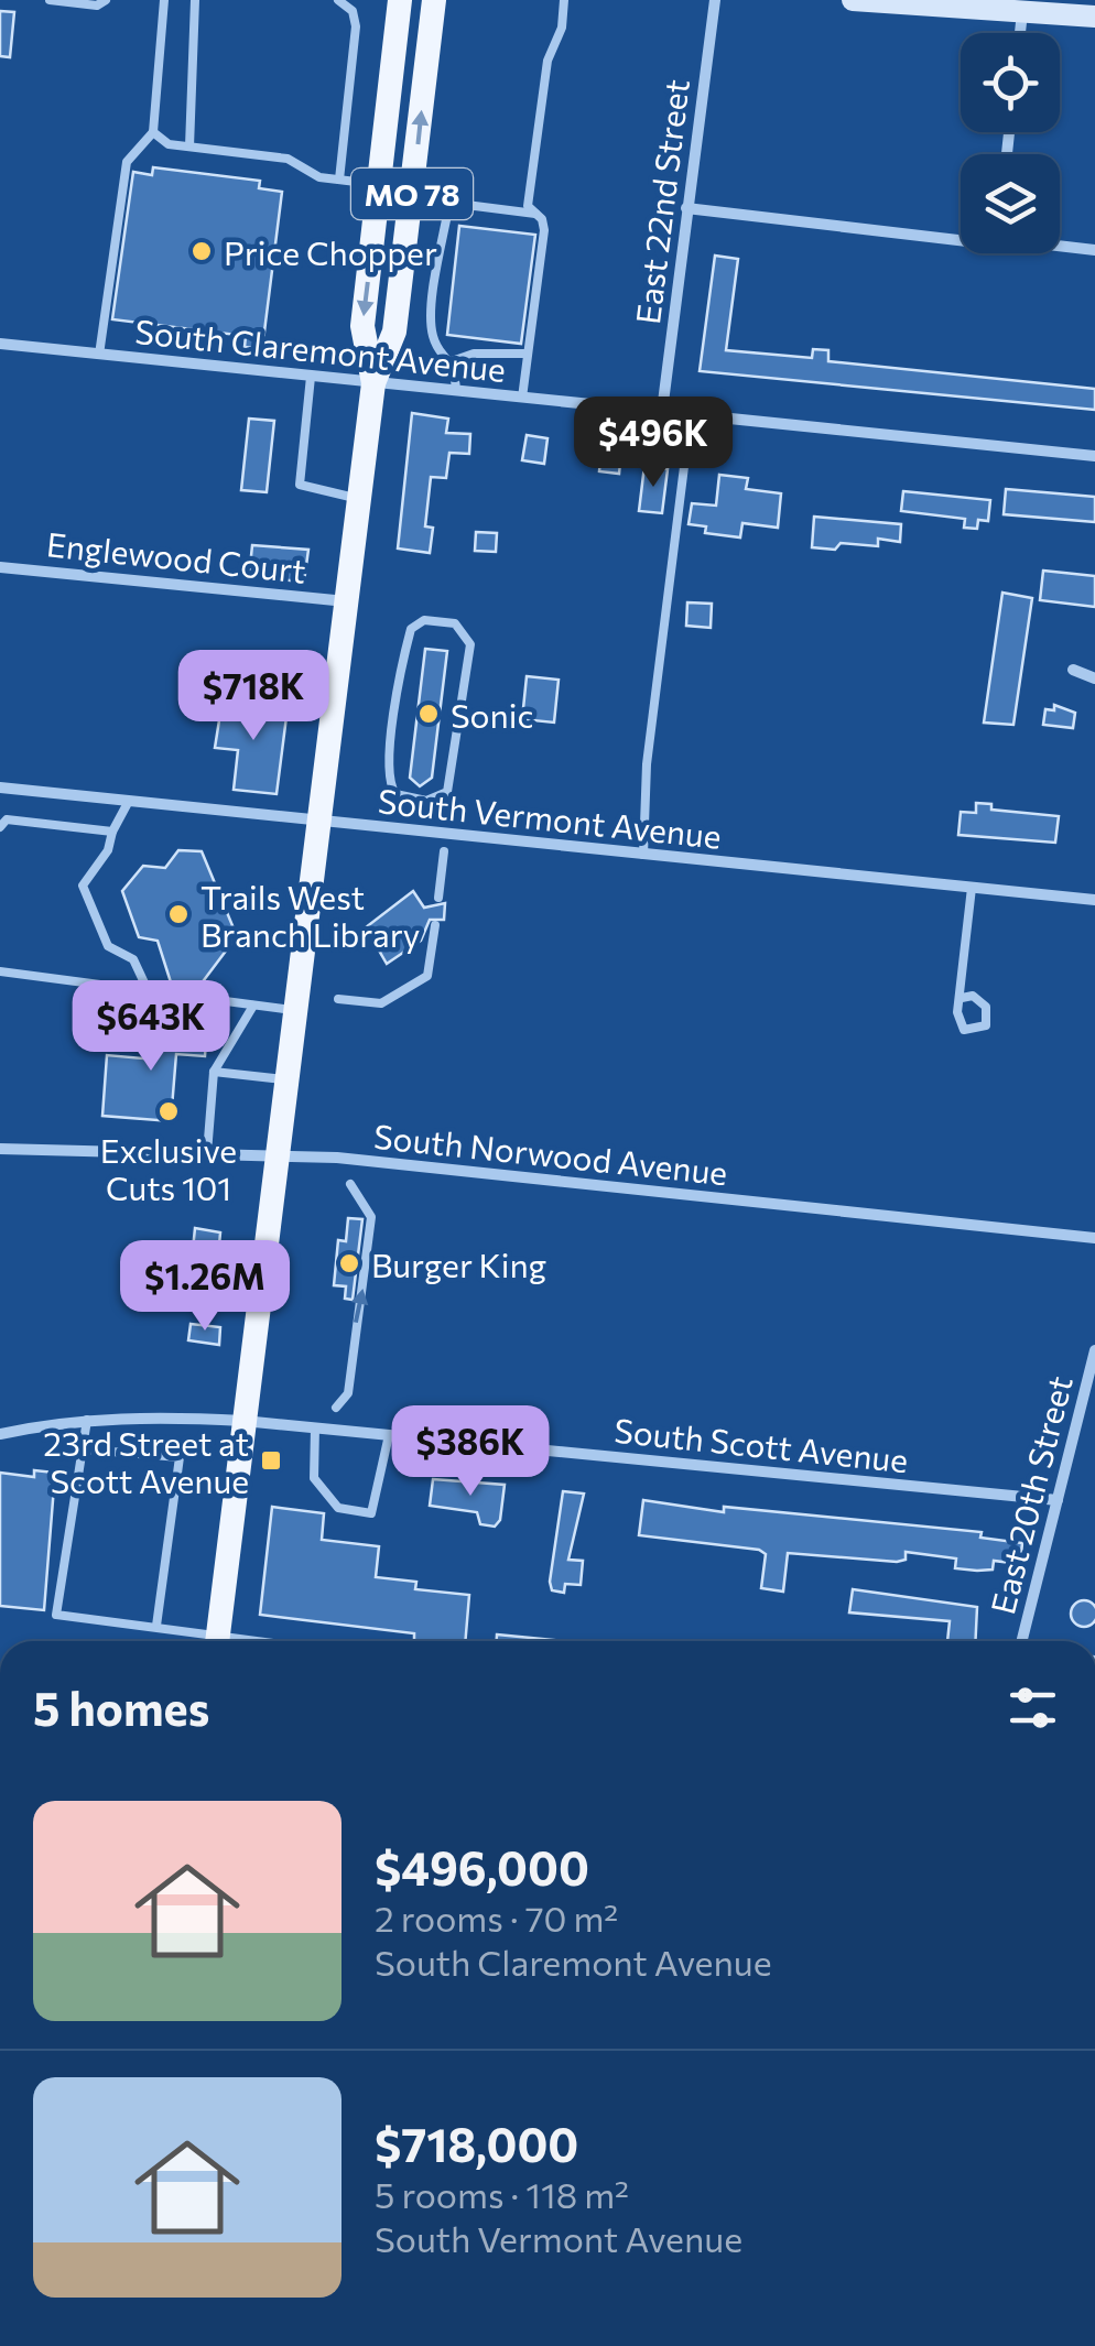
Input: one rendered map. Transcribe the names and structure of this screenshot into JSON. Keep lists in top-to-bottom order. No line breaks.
{"streets":{"main road":["MO 78"],"street":["East 22nd Street","South Claremont Avenue","Englewood Court","South Vermont Avenue","South Norwood Avenue","South Scott Avenue","East 20th Street"]},"crossings":[["MO 78","South Claremont Avenue"],["MO 78","Englewood Court"],["MO 78","South Vermont Avenue"],["MO 78","South Norwood Avenue"],["MO 78","South Scott Avenue"],["East 22nd Street","South Claremont Avenue"],["South Scott Avenue","East 20th Street"]],"places":{"other":["Price Chopper","Sonic","Trails West Branch Library","Exclusive Cuts 101","Burger King"],"transit":["23rd Street at Scott Avenue"]},"page":{"price":["$496K","$718K","$643K","$1.26M","$386K"],"heading":"5 homes","list":[{"name":"$496,000","note":"2 rooms · 70 m² · South Claremont Avenue"},{"name":"$718,000","note":"5 rooms · 118 m² · South Vermont Avenue"}]}}
